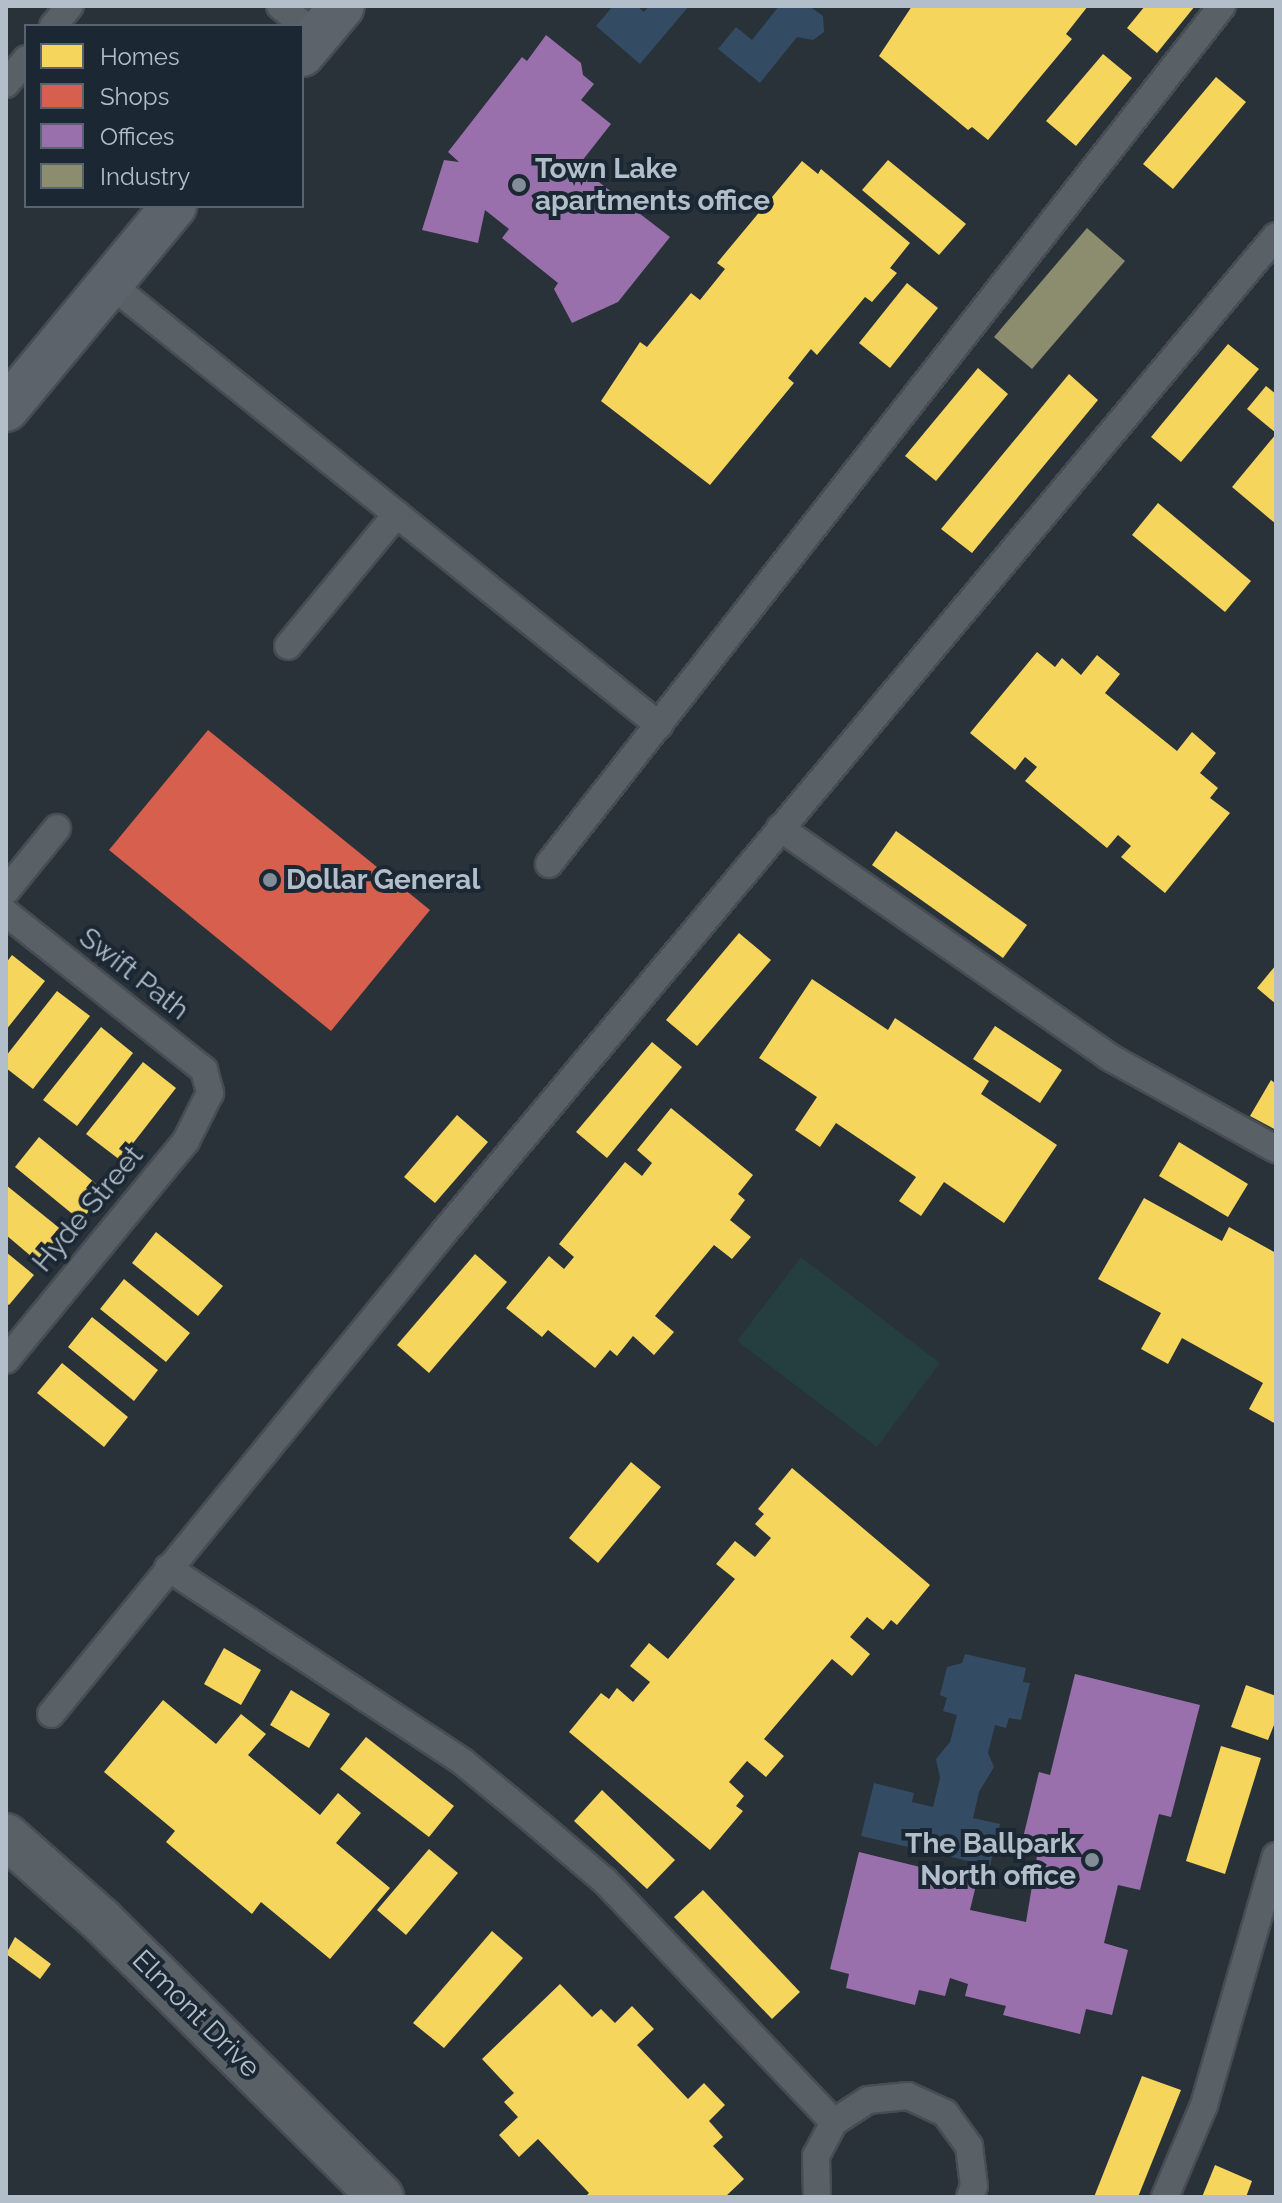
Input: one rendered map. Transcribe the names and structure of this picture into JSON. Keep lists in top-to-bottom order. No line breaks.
{"streets":{"street":["Elmont Drive"],"lane":["Swift Path","Hyde Street"]},"crossings":[["Swift Path","Hyde Street"]],"places":["Town Lake apartments office","Dollar General","The Ballpark North office"],"legend":["Homes","Shops","Offices","Industry"]}
